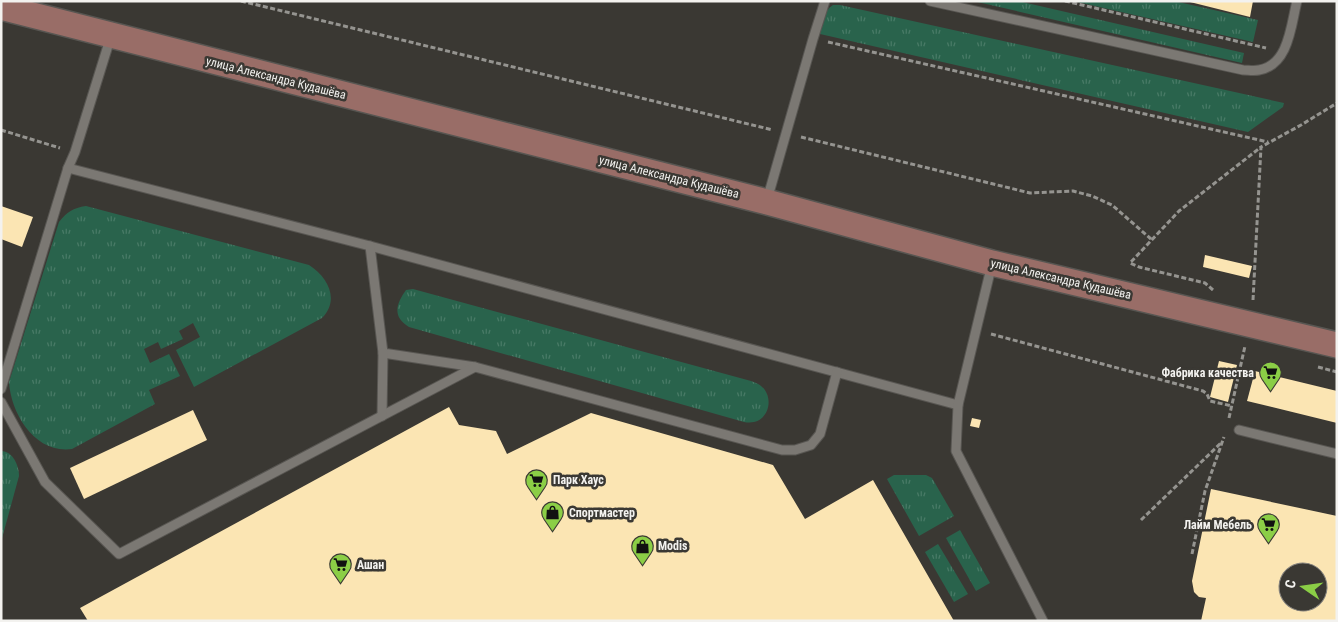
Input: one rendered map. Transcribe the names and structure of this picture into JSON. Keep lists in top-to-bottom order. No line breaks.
{"streets":{"main road":["улица Александра Кудашёва"]},"places":{"supermarket":["Фабрика качества","Парк Хаус","Лайм Мебель","Ашан"],"shop":["Спортмастер","Modis"]},"north":"left"}
